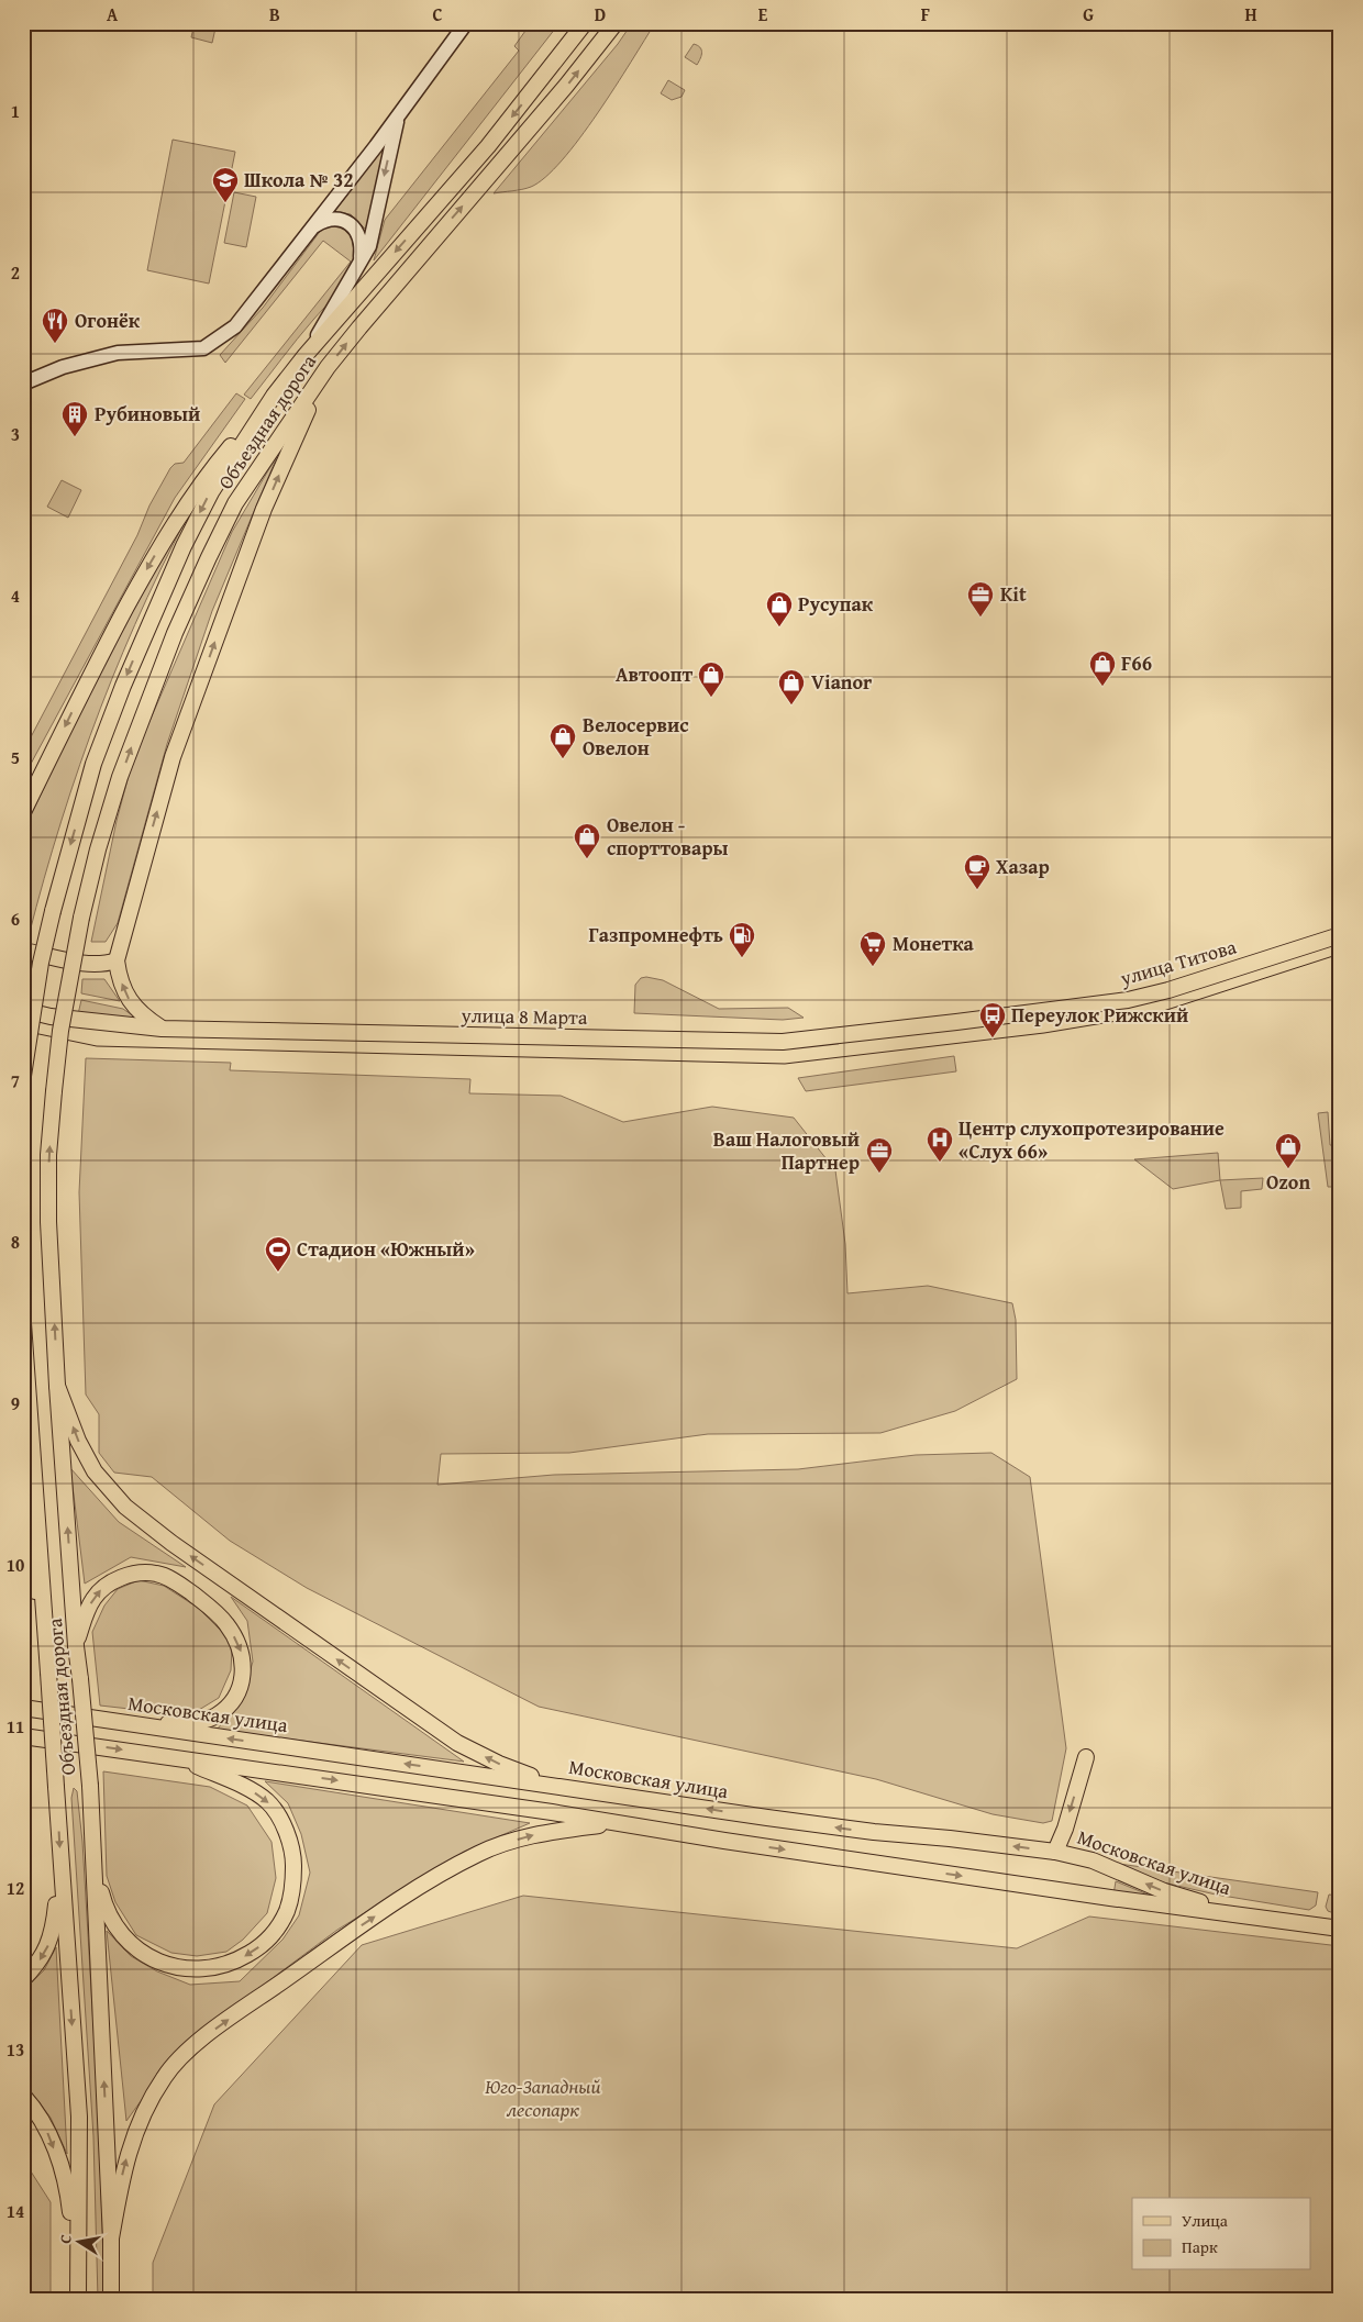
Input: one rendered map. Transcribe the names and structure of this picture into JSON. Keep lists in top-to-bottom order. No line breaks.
{"streets":{"main road":["Объездная дорога","улица Титова","улица 8 Марта","Московская улица"]},"crossings":[["улица Титова","улица 8 Марта"]],"parks":["Юго-Западный лесопарк"],"places":{"school or university":["Школа № 32"],"restaurant":["Огонёк"],"building":["Рубиновый"],"office":["Kit","Ваш Налоговый Партнер"],"shop":["Русупак","F66","Автоопт","Vianor","Велосервис Овелон","Овелон - спорттовары","Ozon"],"cafe":["Хазар"],"fuel station":["Газпромнефть"],"supermarket":["Монетка"],"bus stop":["Переулок Рижский"],"hospital":["Центр слухопротезирование «Слух 66»"],"sports":["Стадион «Южный»"]},"legend":["Улица","Парк"],"north":"left","grid":{"columns":["A","B","C","D","E","F","G","H"],"rows":["1","2","3","4","5","6","7","8","9","10","11","12","13","14"]}}
